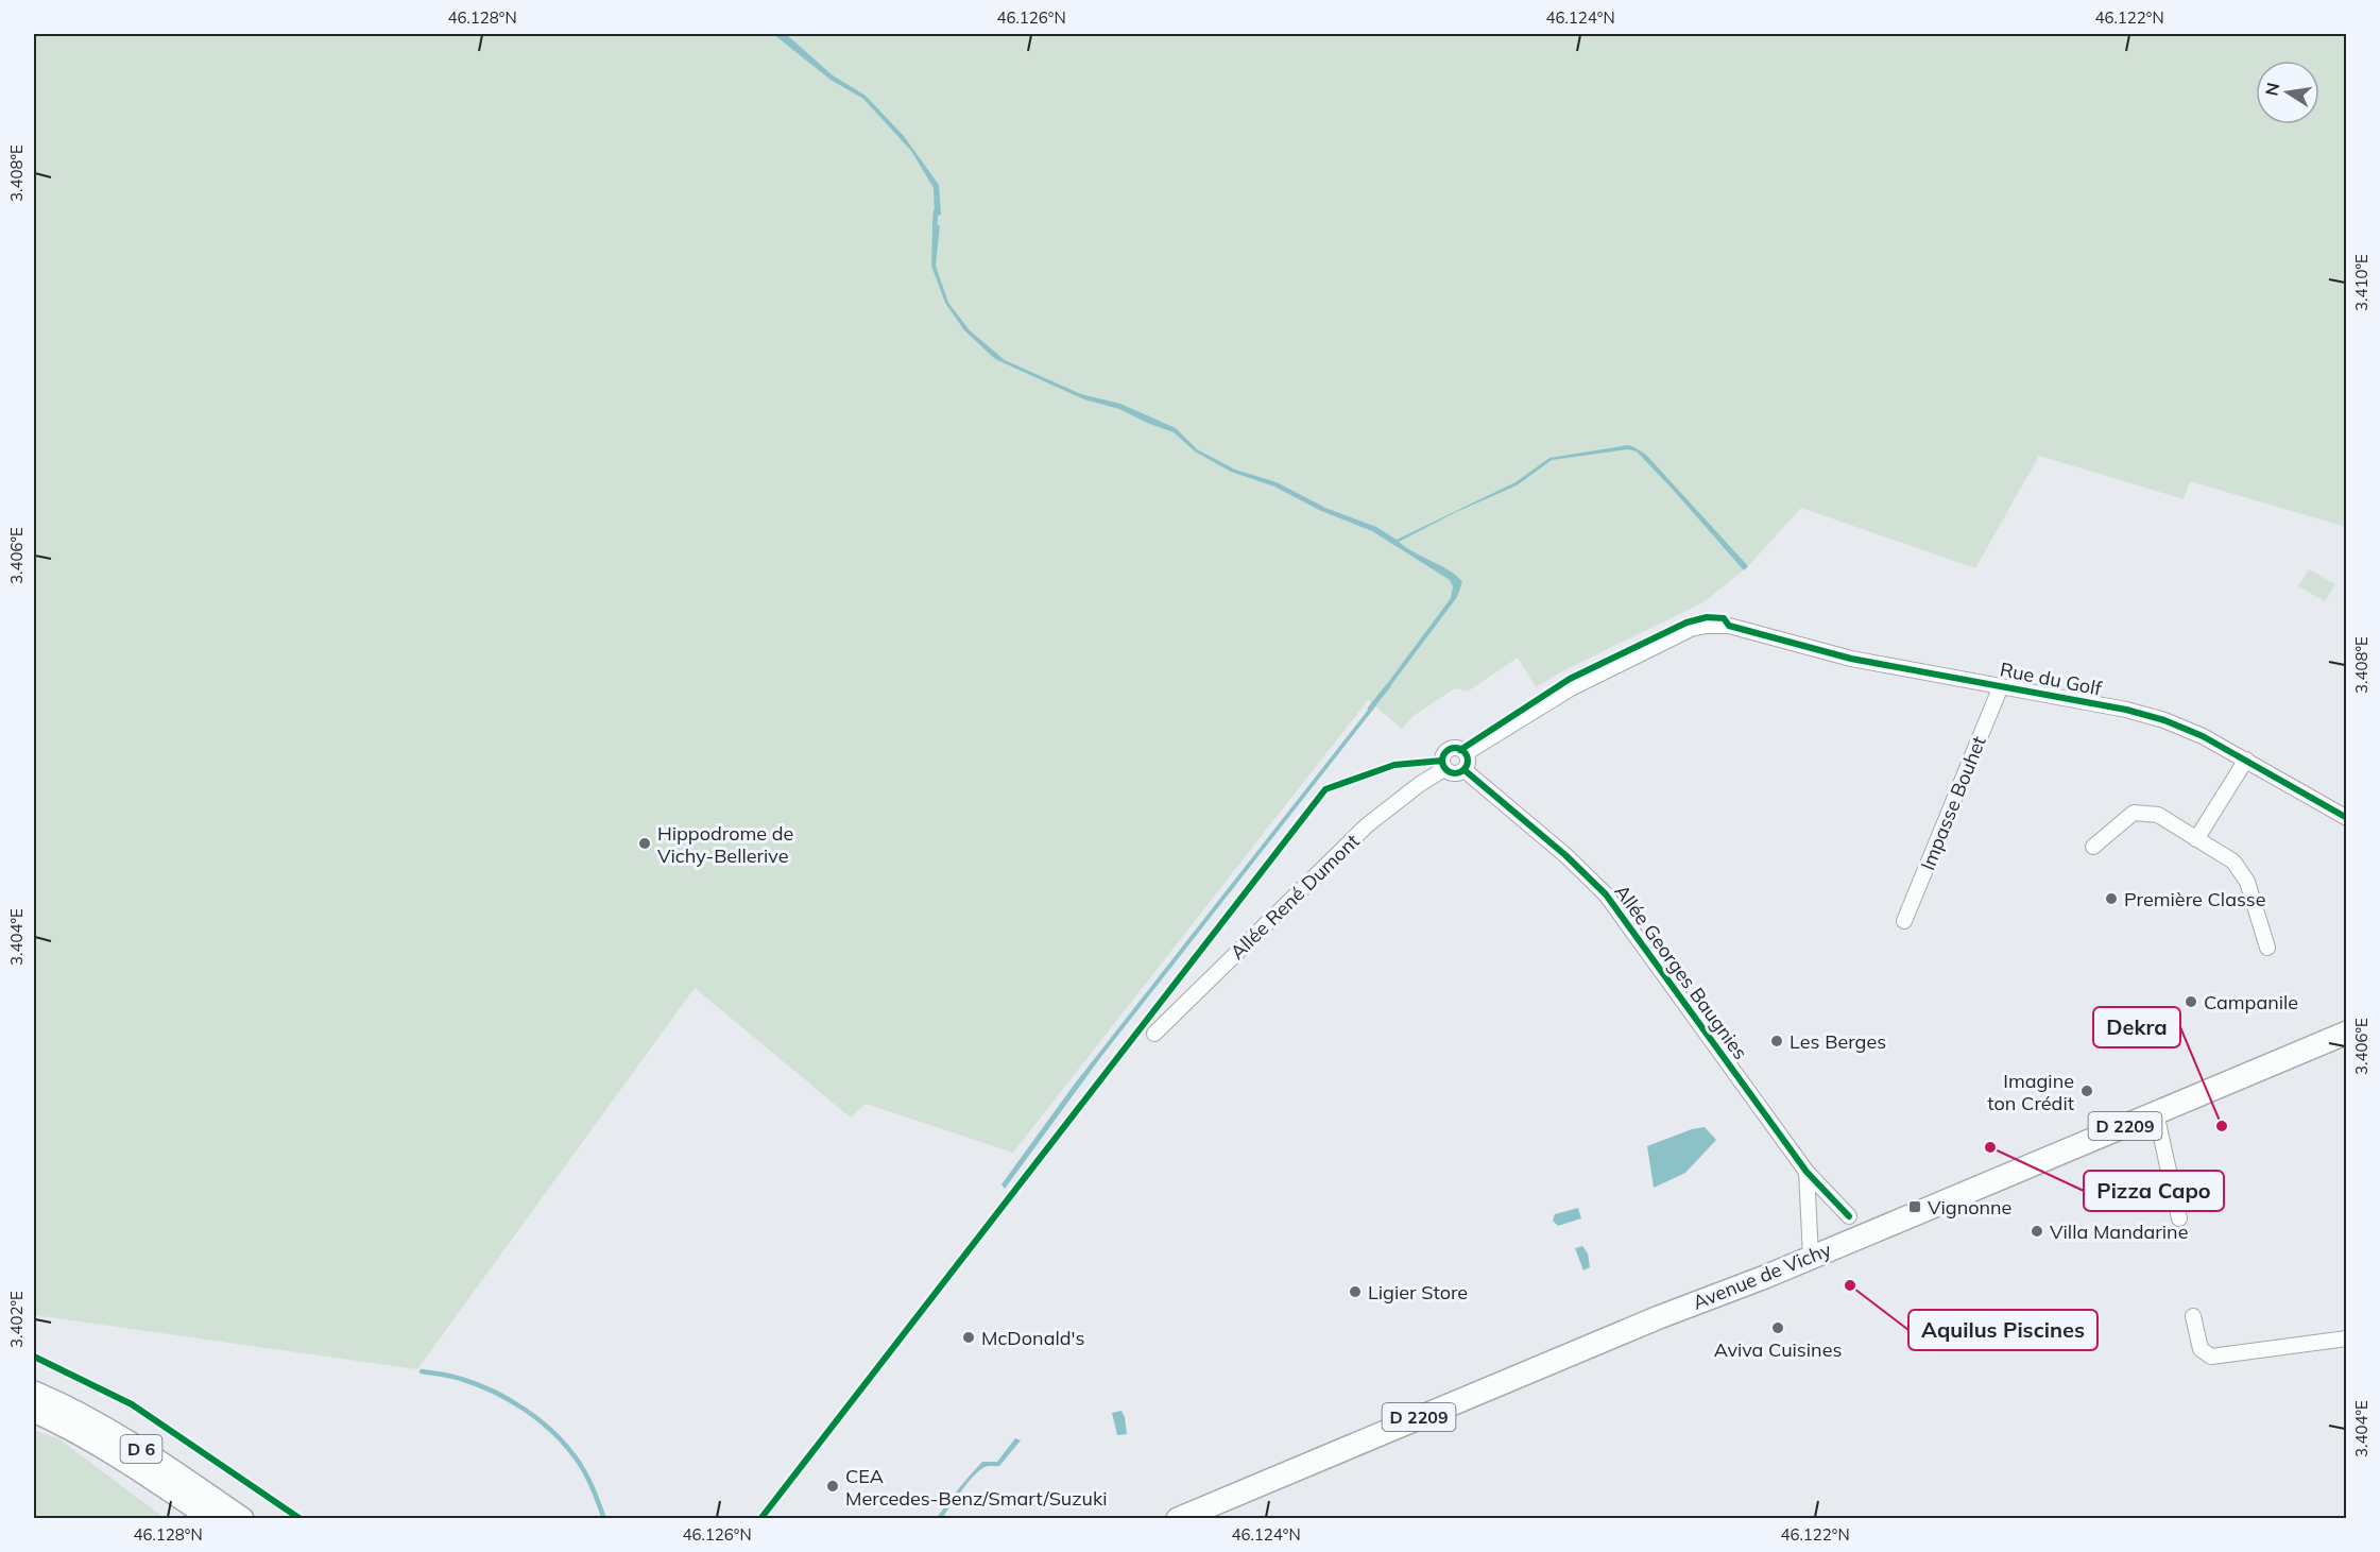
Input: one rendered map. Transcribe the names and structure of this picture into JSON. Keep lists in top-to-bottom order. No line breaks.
{"streets":{"main road":["D 2209","Avenue de Vichy","D 6"],"street":["Rue du Golf","Impasse Bouhet","Allée René Dumont","Allée Georges Baugnies"]},"crossings":[["Rue du Golf","Impasse Bouhet"],["Rue du Golf","Allée René Dumont"],["Rue du Golf","Allée Georges Baugnies"],["Allée René Dumont","Allée Georges Baugnies"]],"places":{"other":["Hippodrome de Vichy-Bellerive","Première Classe","Campanile","Les Berges","Imagine ton Crédit","Dekra","Pizza Capo","Villa Mandarine","Aquilus Piscines","Ligier Store","Aviva Cuisines","McDonald's","CEA Mercedes-Benz/Smart/Suzuki"],"transit":["Vignonne"]},"north":"left","coordinates":["46.128°N","46.126°N","46.124°N","46.122°N","3.408°E","3.410°E","3.406°E","3.404°E","3.402°E"]}
